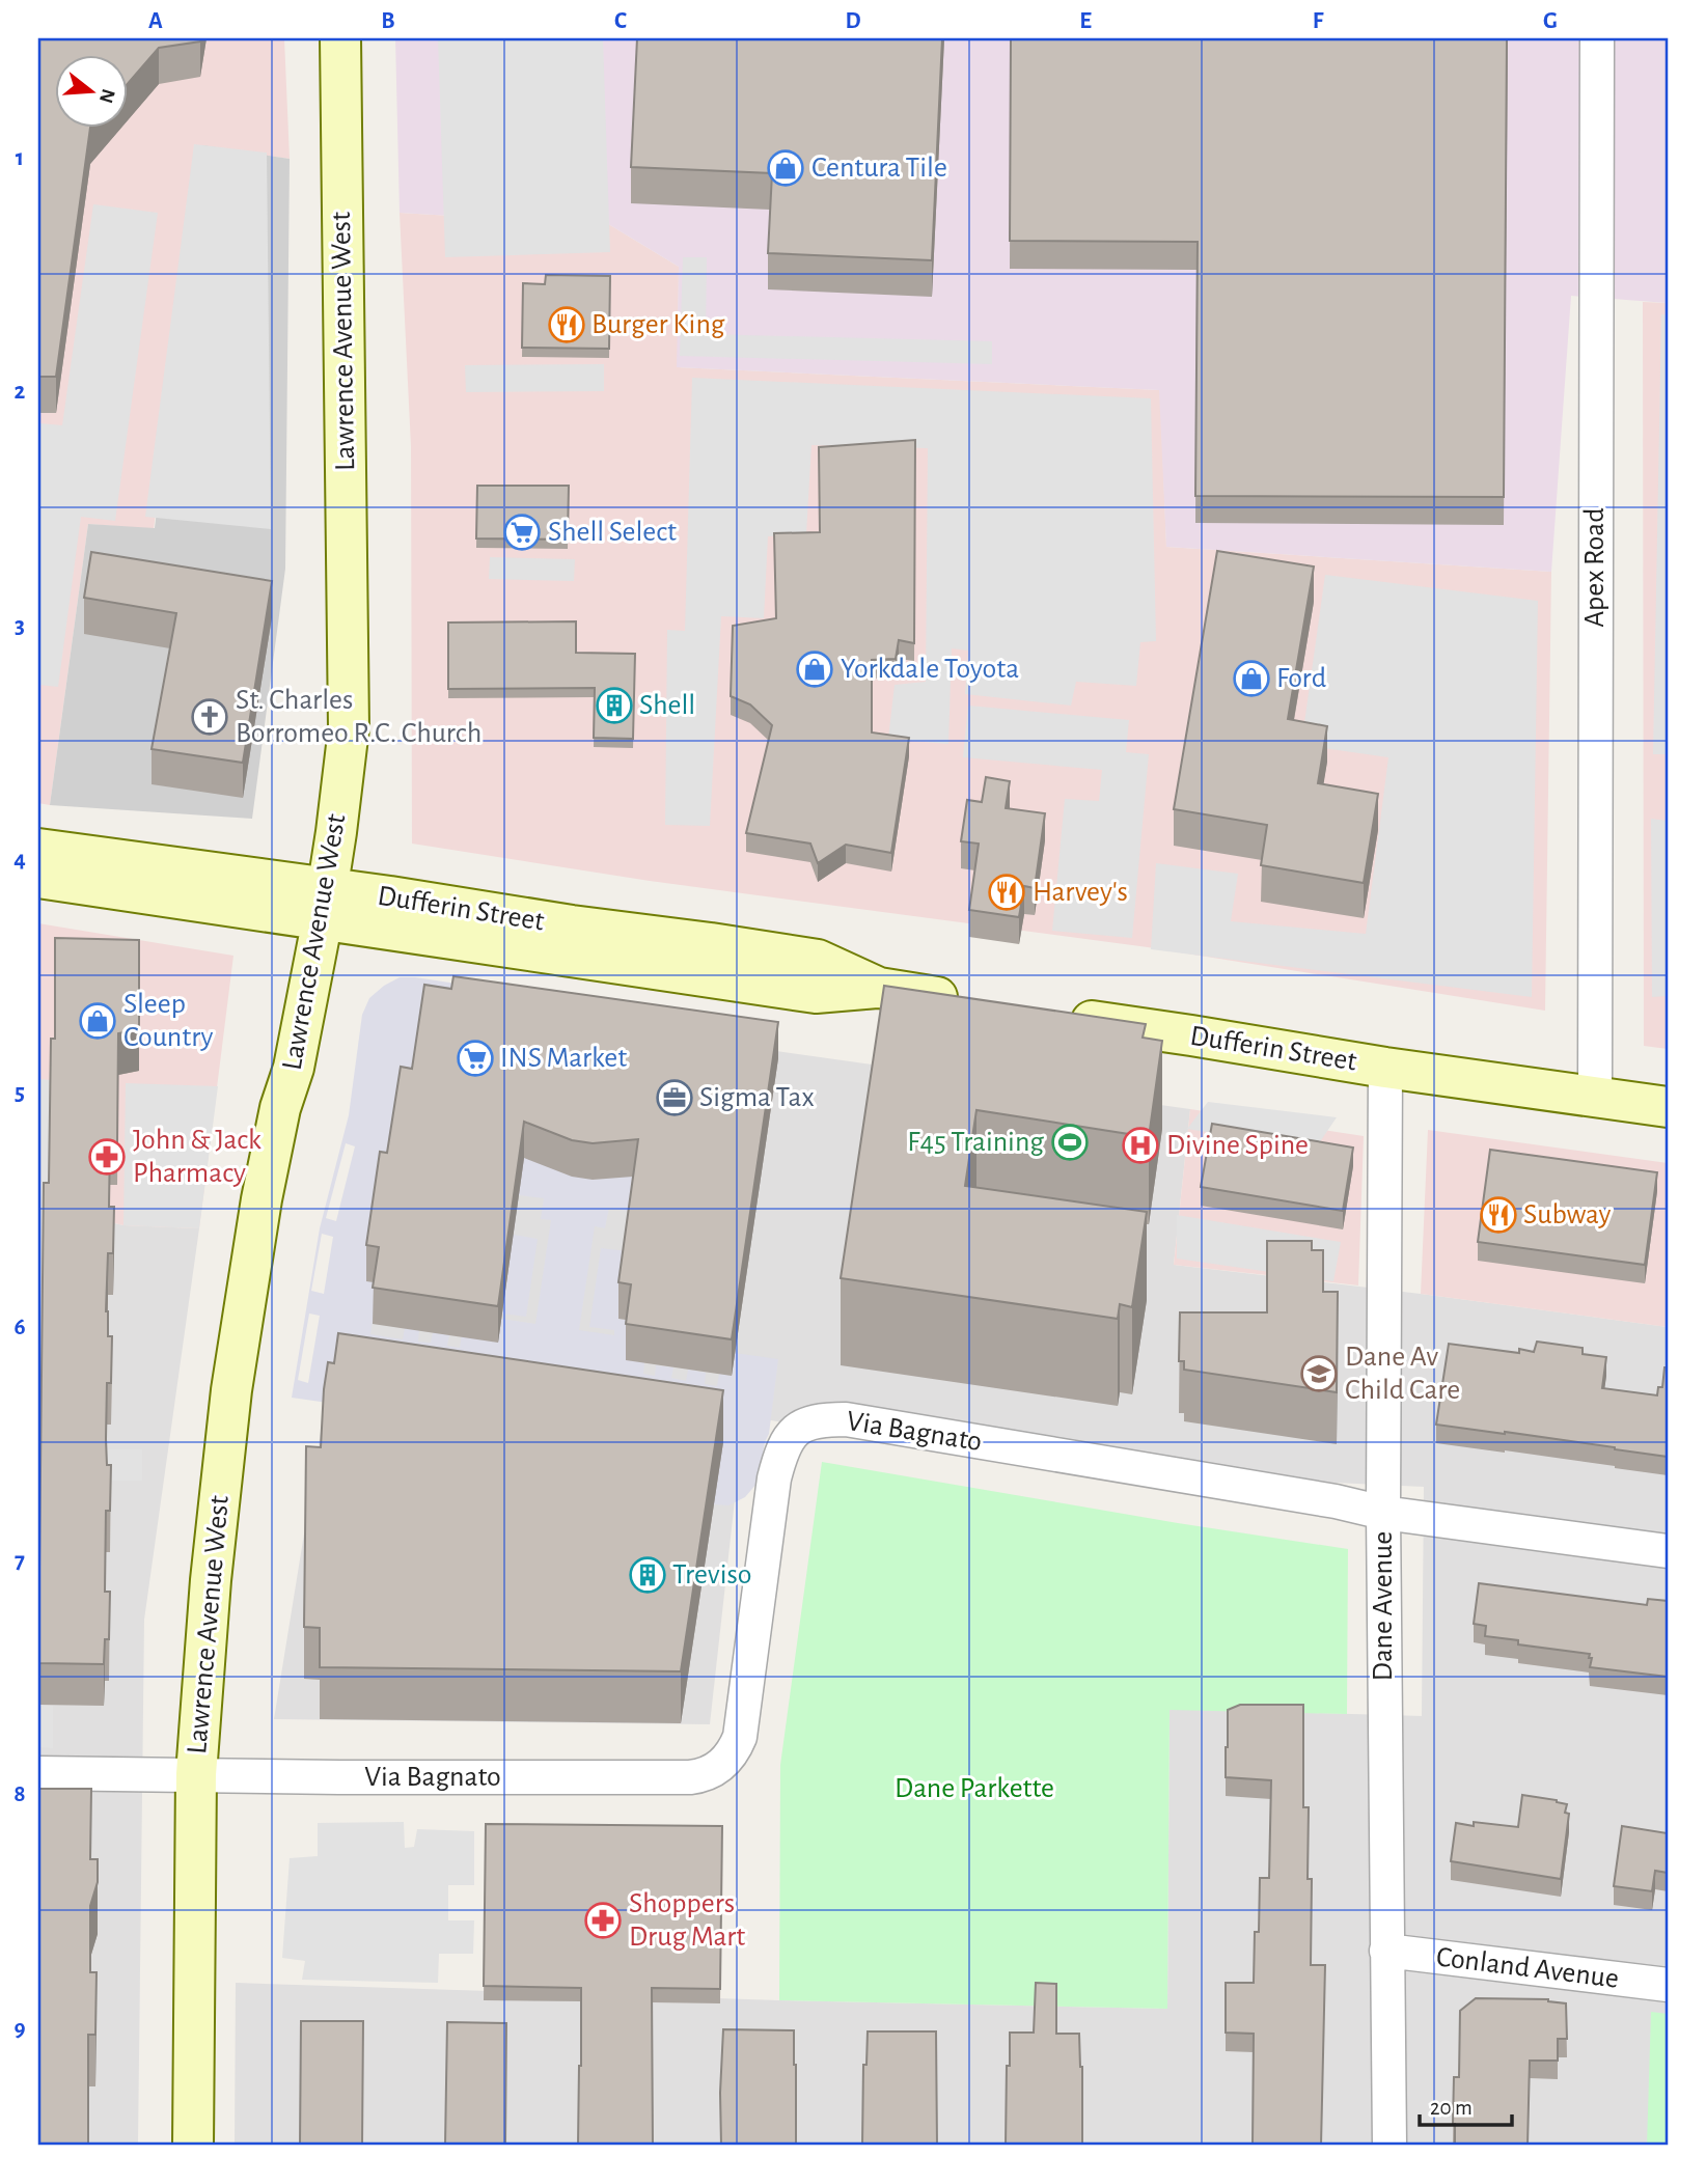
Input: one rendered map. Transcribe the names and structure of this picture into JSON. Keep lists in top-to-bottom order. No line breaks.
{"streets":{"main road":["Lawrence Avenue West","Dufferin Street"],"street":["Apex Road","Via Bagnato","Dane Avenue","Conland Avenue"]},"crossings":[["Lawrence Avenue West","Dufferin Street"],["Lawrence Avenue West","Via Bagnato"],["Apex Road","Dufferin Street"],["Dufferin Street","Dane Avenue"],["Via Bagnato","Dane Avenue"],["Dane Avenue","Conland Avenue"]],"parks":["Dane Parkette"],"places":{"shop":["Centura Tile","Yorkdale Toyota","Ford","Sleep Country"],"restaurant":["Burger King","Harvey's","Subway"],"supermarket":["Shell Select","INS Market"],"building":["Shell","Treviso"],"church":["St. Charles Borromeo R.C. Church"],"office":["Sigma Tax"],"sports":["F45 Training"],"hospital":["Divine Spine"],"pharmacy":["John & Jack Pharmacy","Shoppers Drug Mart"],"school or university":["Dane Av Child Care"]},"scale_bar":"20 m","north":"right","grid":{"columns":["A","B","C","D","E","F","G"],"rows":["1","2","3","4","5","6","7","8","9"]}}
